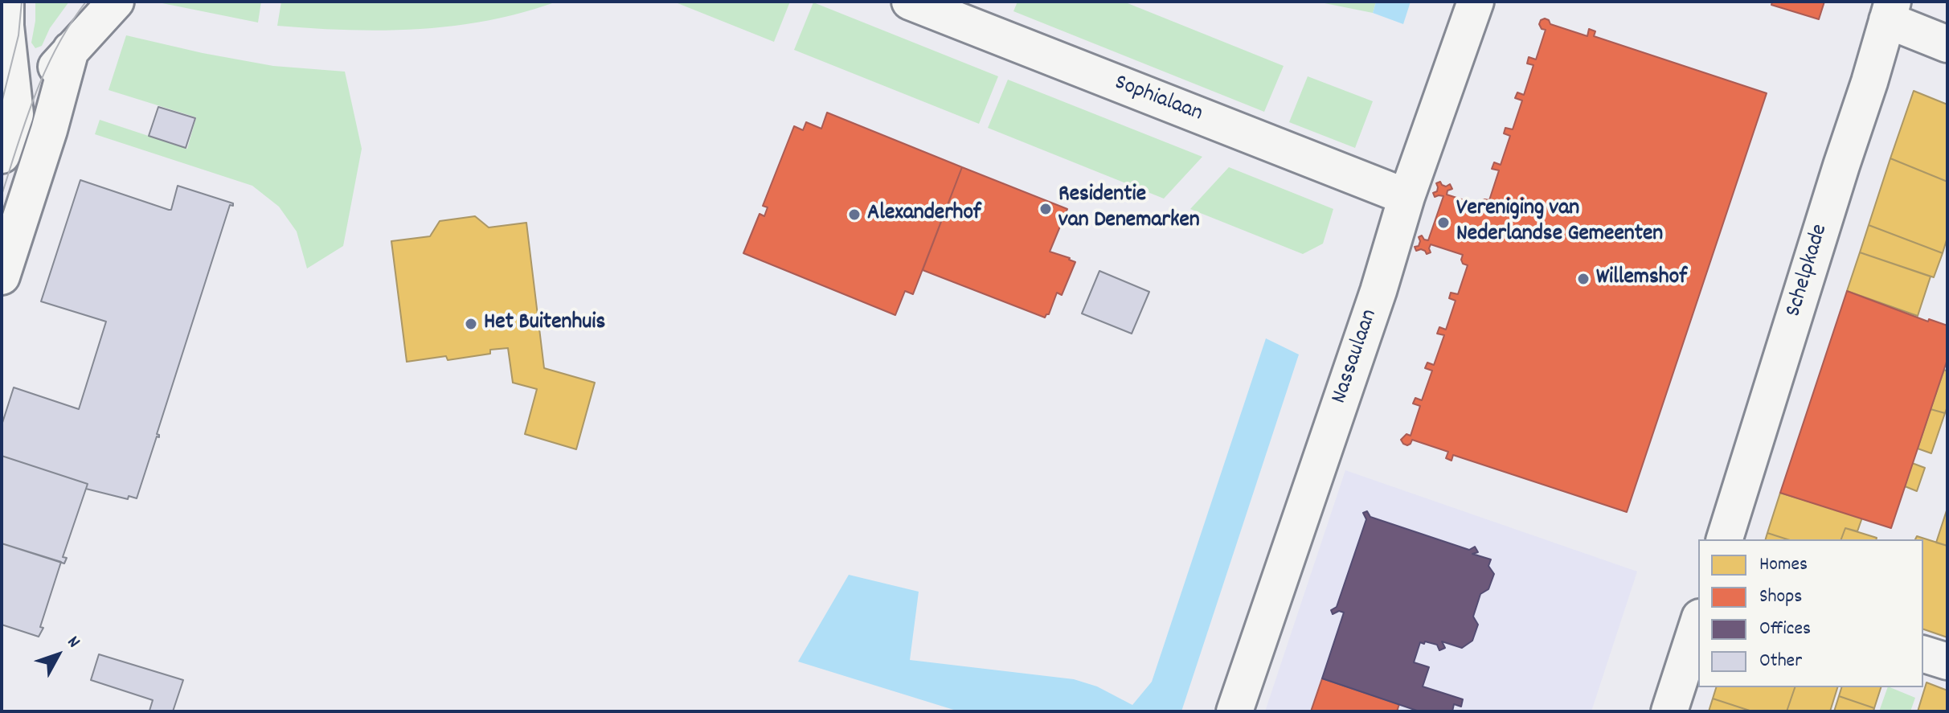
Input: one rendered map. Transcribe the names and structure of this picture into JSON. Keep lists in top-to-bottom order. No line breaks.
{"streets":{"street":["Sophialaan","Schelpkade","Nassaulaan"]},"crossings":[["Sophialaan","Nassaulaan"]],"places":["Residentie van Denemarken","Alexanderhof","Vereniging van Nederlandse Gemeenten","Willemshof","Het Buitenhuis"],"legend":["Homes","Shops","Offices","Other"],"north":"top right"}
